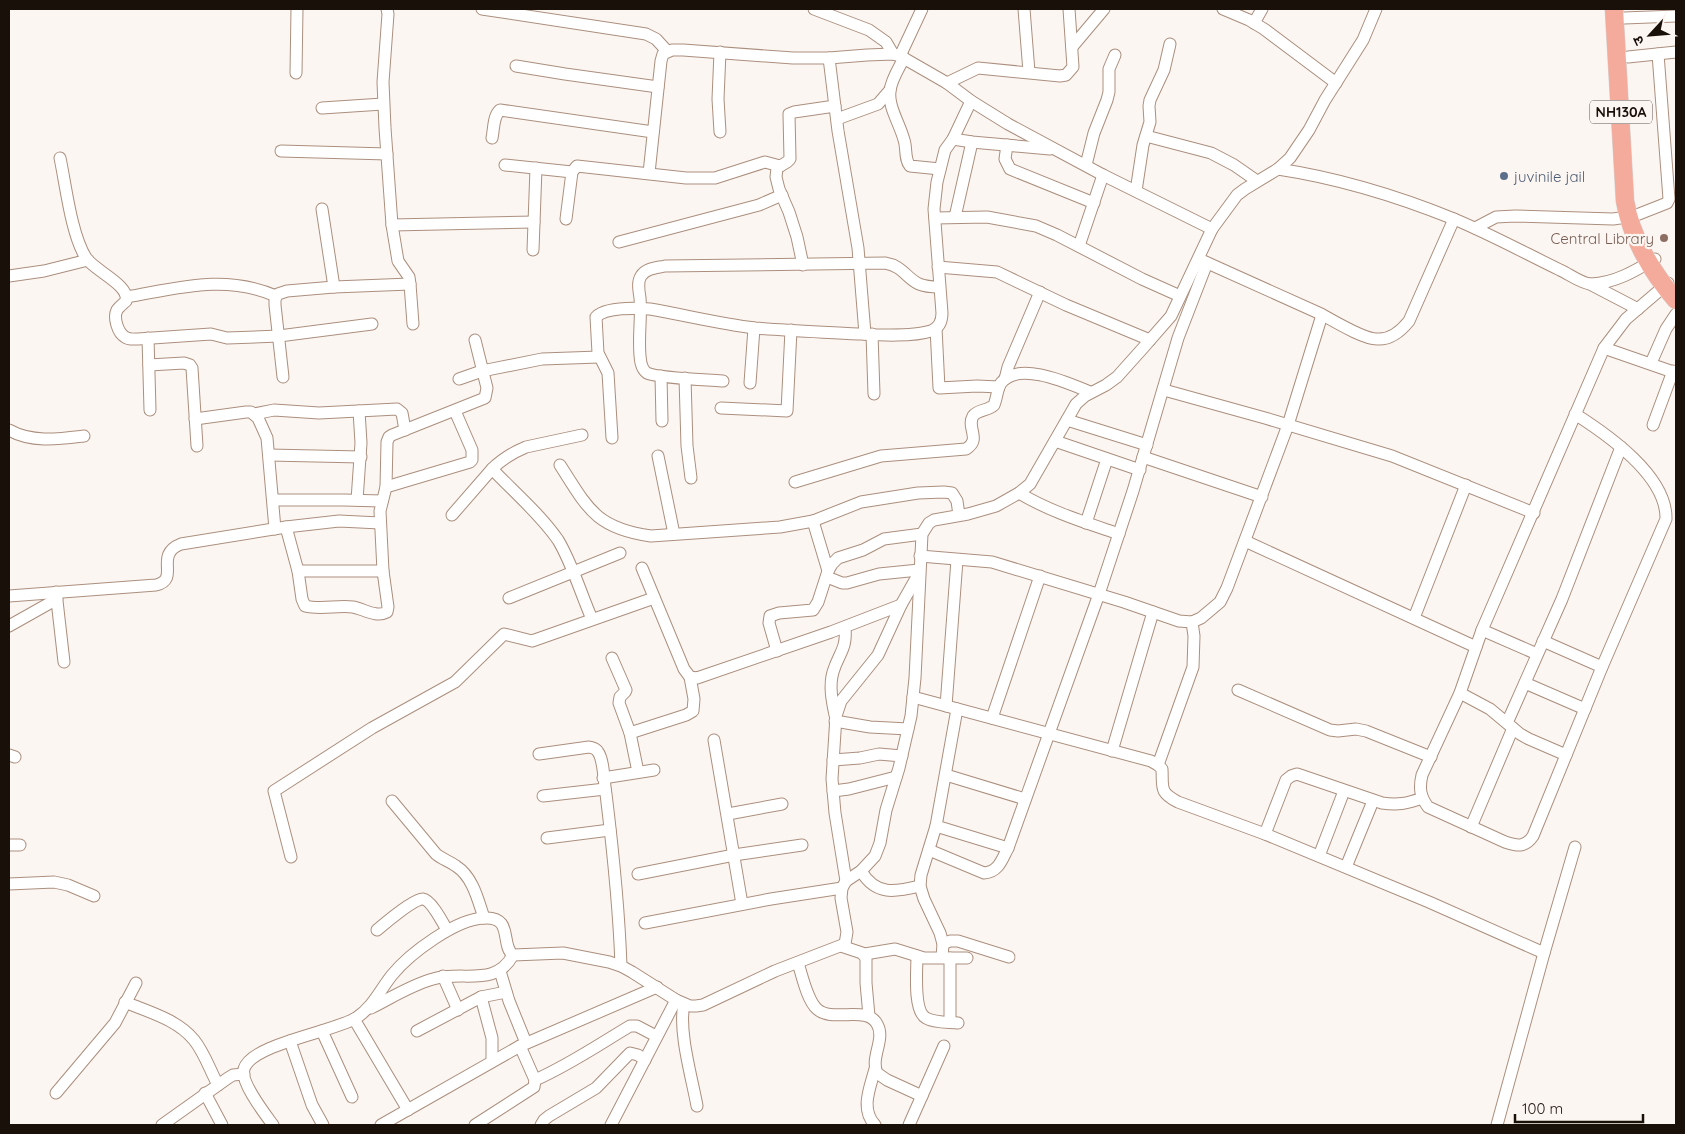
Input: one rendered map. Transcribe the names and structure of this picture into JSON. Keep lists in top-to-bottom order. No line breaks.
{"streets":{"highway":["NH130A"]},"places":["juvinile jail","Central Library"],"scale_bar":"100 m","north":"bottom left"}
